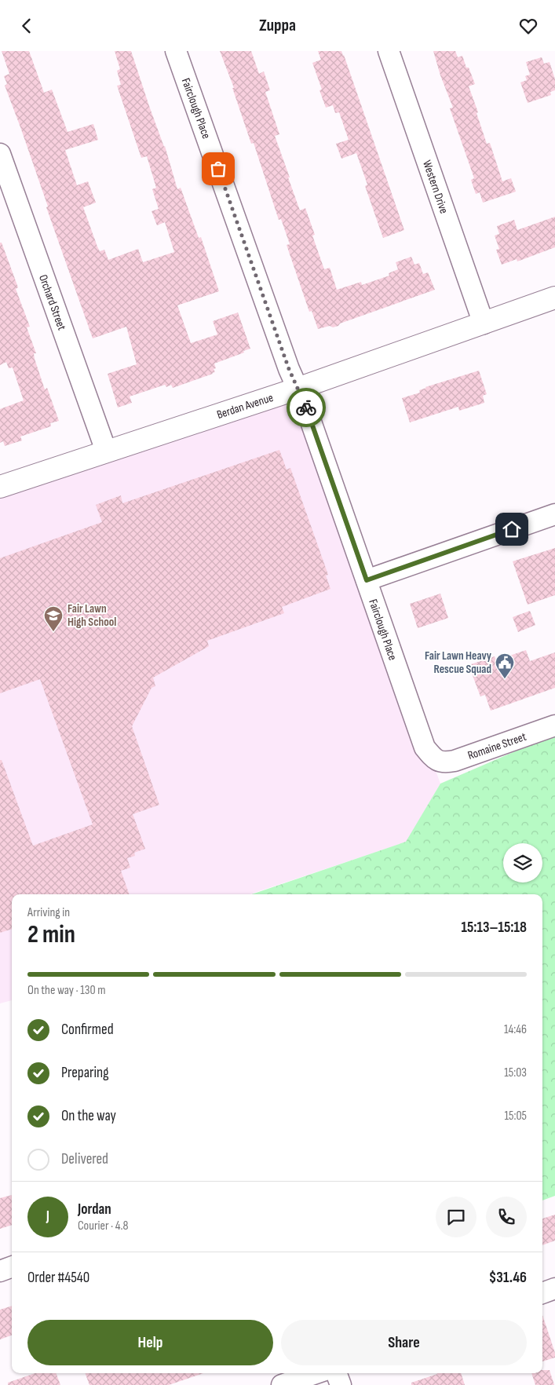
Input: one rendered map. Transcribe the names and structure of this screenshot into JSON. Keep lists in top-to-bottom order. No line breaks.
{"streets":{"street":["Fairclough Place","Western Drive","Orchard Street","Berdan Avenue","Romaine Street"]},"crossings":[["Fairclough Place","Berdan Avenue"],["Fairclough Place","Romaine Street"],["Western Drive","Berdan Avenue"],["Orchard Street","Berdan Avenue"]],"places":{"school or university":["Fair Lawn High School"],"public building":["Fair Lawn Heavy Rescue Squad"]},"page":{"header":"Zuppa","heading":["2 min","Arriving in","15:13–15:18"],"panel":["Jordan","Courier · 4.8","Order #4540","$31.46"],"bar":"On the way · 130 m","list":[["Confirmed","14:46"],["Preparing","15:03"],["On the way","15:05"],"Delivered"],"round":"J","buttons":["Help","Share"]}}
